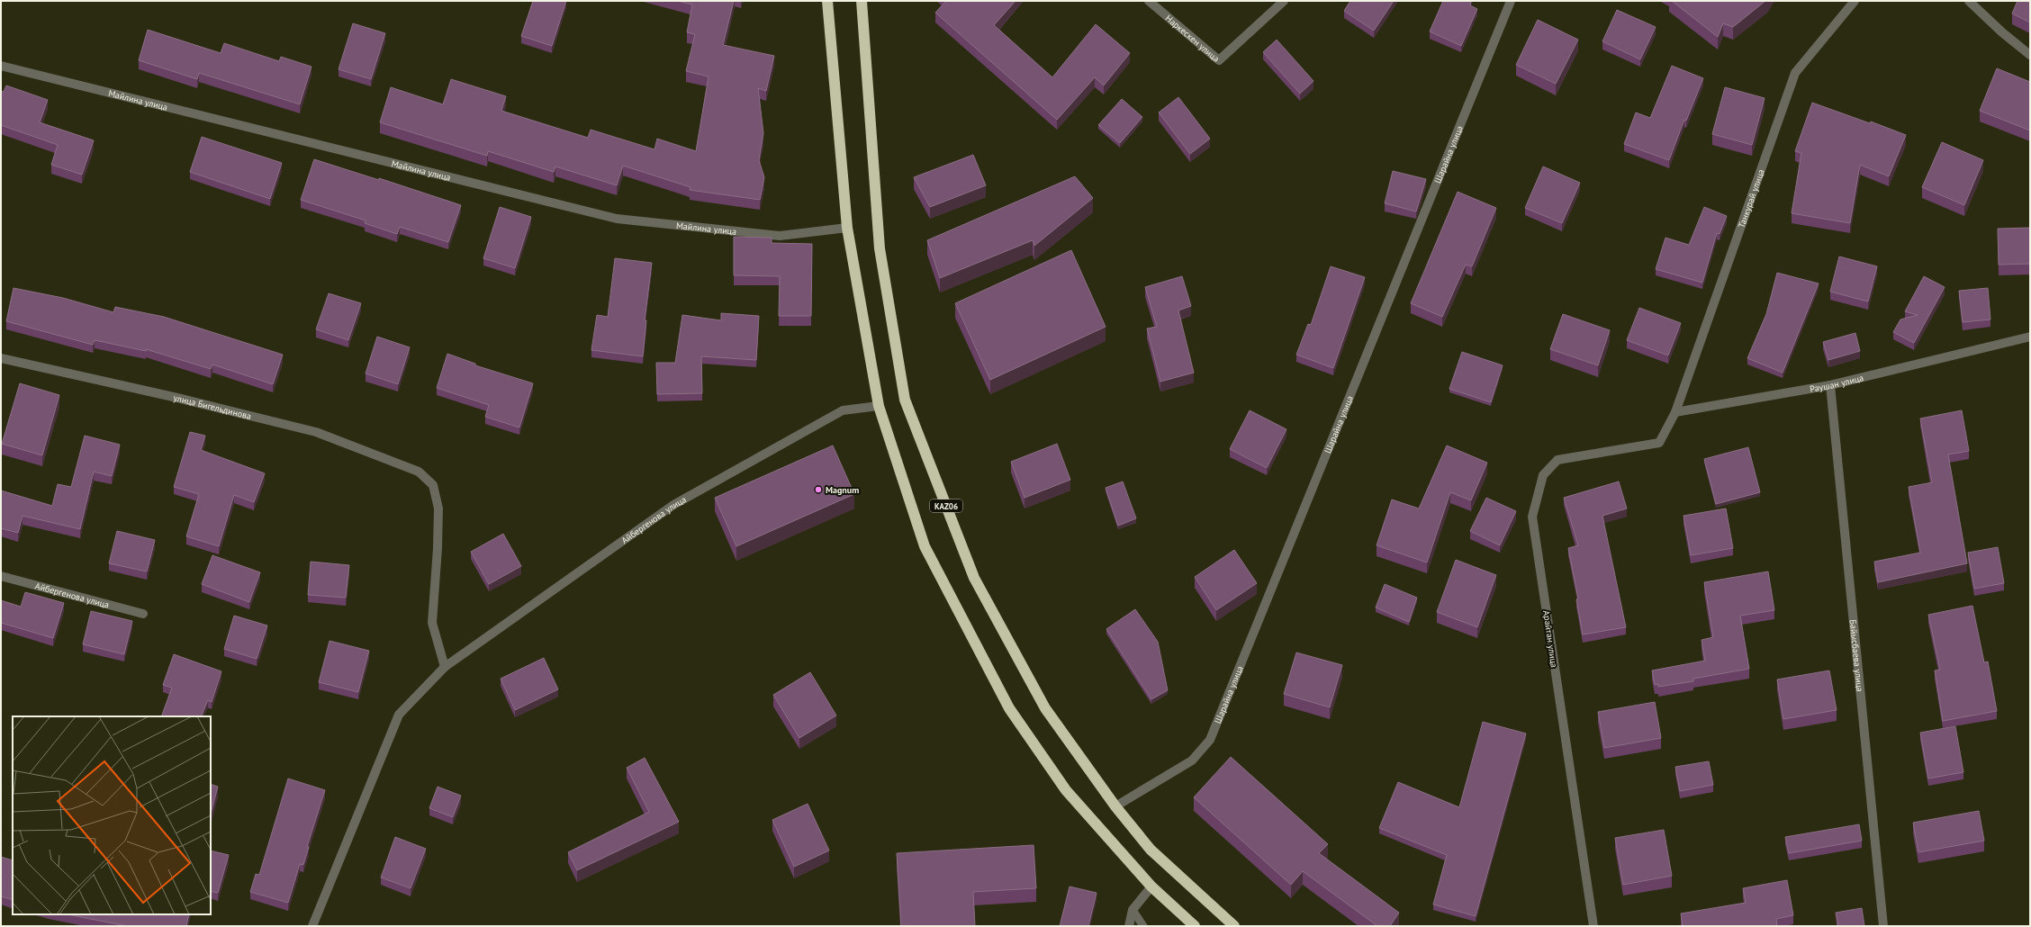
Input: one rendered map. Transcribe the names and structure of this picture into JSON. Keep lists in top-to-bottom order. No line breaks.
{"streets":{"highway":["KАZ06"],"street":["Наркескен улица","Майлина улица","Шарайна улица","Танкурай улица","Раушан улица","улица Бигельдинова","Айбергенова улица","Арайтан улица","Байысбаева улица"]},"crossings":[["Шарайна улица","KАZ06"],["Танкурай улица","Раушан улица"],["Танкурай улица","Арайтан улица"],["Раушан улица","Арайтан улица"],["Раушан улица","Байысбаева улица"],["улица Бигельдинова","Айбергенова улица"]],"places":["Magnum"]}
